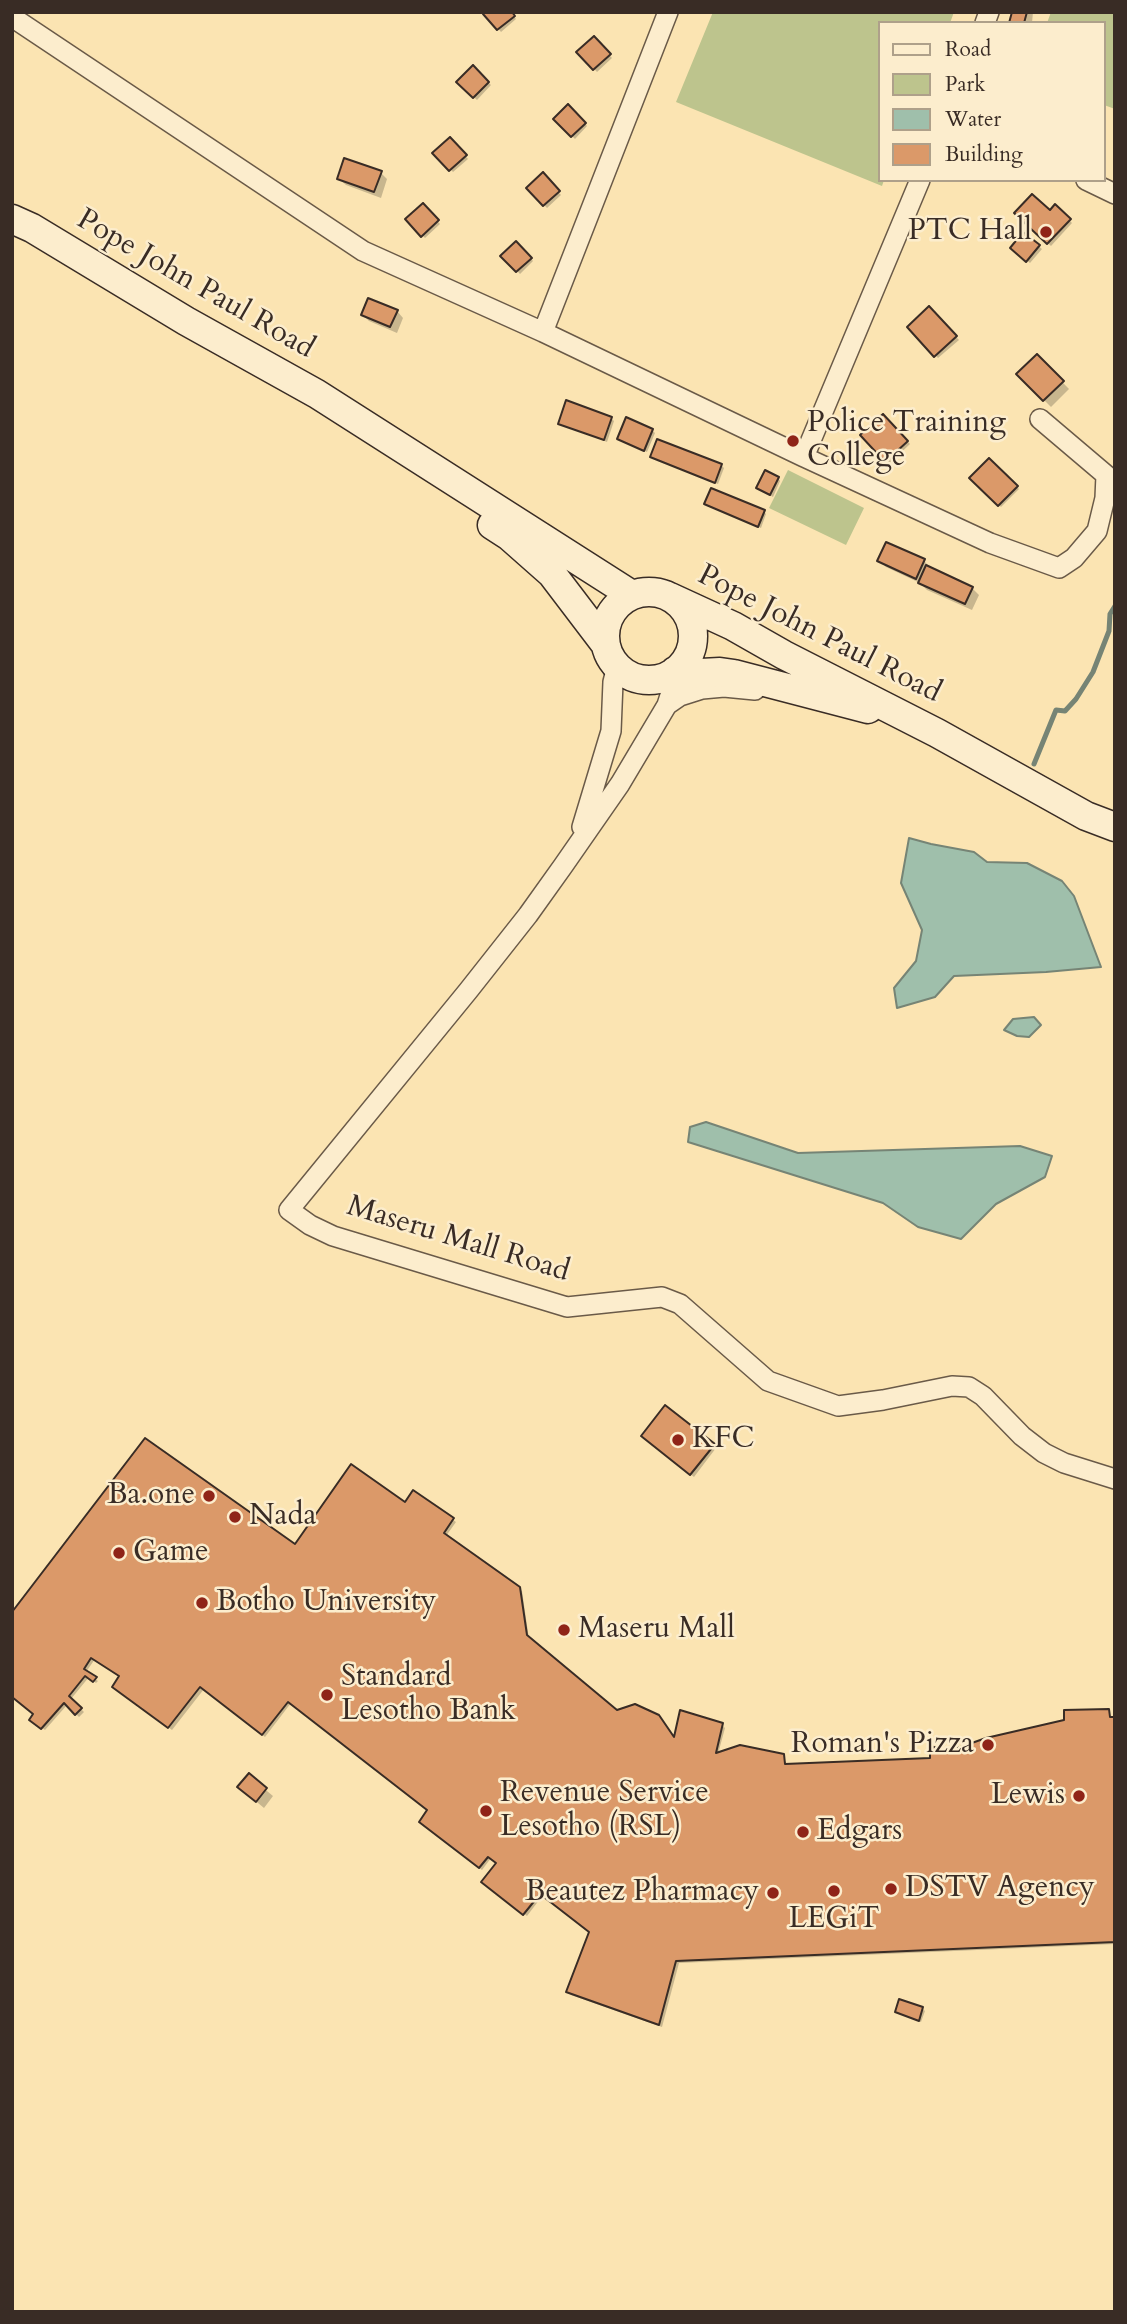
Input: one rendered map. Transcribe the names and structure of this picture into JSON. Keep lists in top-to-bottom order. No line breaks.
{"streets":{"main road":["Pope John Paul Road"],"street":["Maseru Mall Road"]},"crossings":[["Pope John Paul Road","Maseru Mall Road"]],"places":["PTC Hall","Police Training College","KFC","Ba.one","Nada","Game","Botho University","Maseru Mall","Standard Lesotho Bank","Roman's Pizza","Lewis","Revenue Service Lesotho (RSL)","Edgars","DSTV Agency","LEGiT","Beautez Pharmacy"],"legend":["Road","Park","Water","Building"]}
